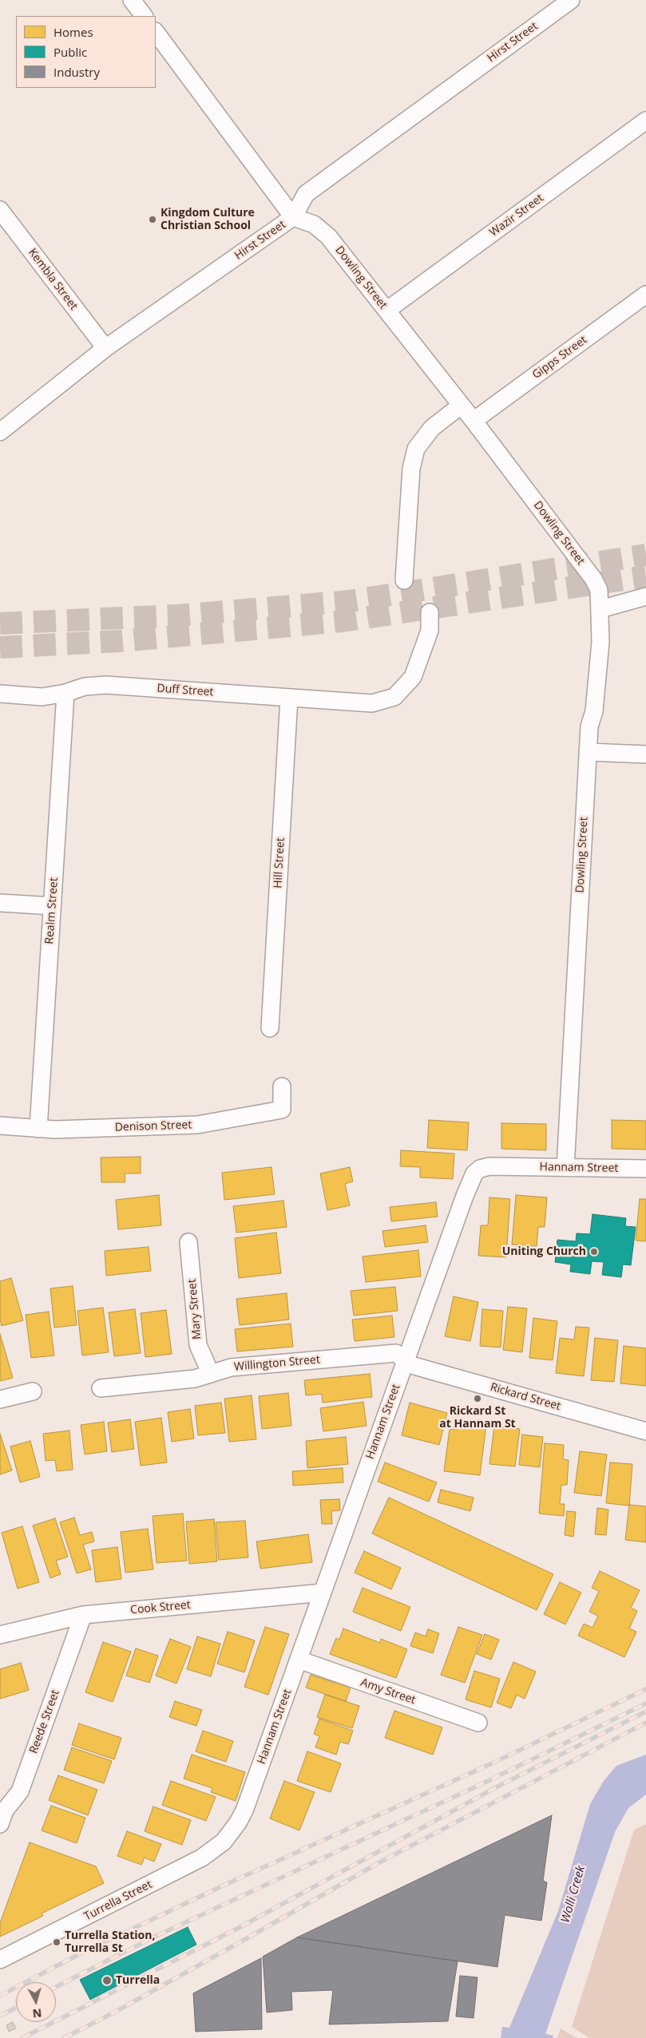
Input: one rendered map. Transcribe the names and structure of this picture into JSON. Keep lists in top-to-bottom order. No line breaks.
{"streets":{"street":["Hirst Street","Wazir Street","Dowling Street","Kembla Street","Gipps Street","Duff Street","Hill Street","Realm Street","Denison Street","Hannam Street","Mary Street","Willington Street","Rickard Street","Cook Street","Amy Street","Reede Street","Turrella Street"]},"crossings":[["Hirst Street","Dowling Street"],["Hirst Street","Kembla Street"],["Wazir Street","Dowling Street"],["Dowling Street","Gipps Street"],["Dowling Street","Hannam Street"],["Duff Street","Hill Street"],["Duff Street","Realm Street"],["Realm Street","Denison Street"],["Hannam Street","Willington Street"],["Hannam Street","Rickard Street"],["Hannam Street","Cook Street"],["Hannam Street","Amy Street"],["Hannam Street","Turrella Street"],["Mary Street","Willington Street"],["Willington Street","Rickard Street"],["Cook Street","Reede Street"]],"water":["Wolli Creek"],"places":["Kingdom Culture Christian School","Uniting Church","Rickard St at Hannam St","Turrella Station, Turrella St","Turrella"],"legend":["Homes","Public","Industry"],"north":"bottom"}
